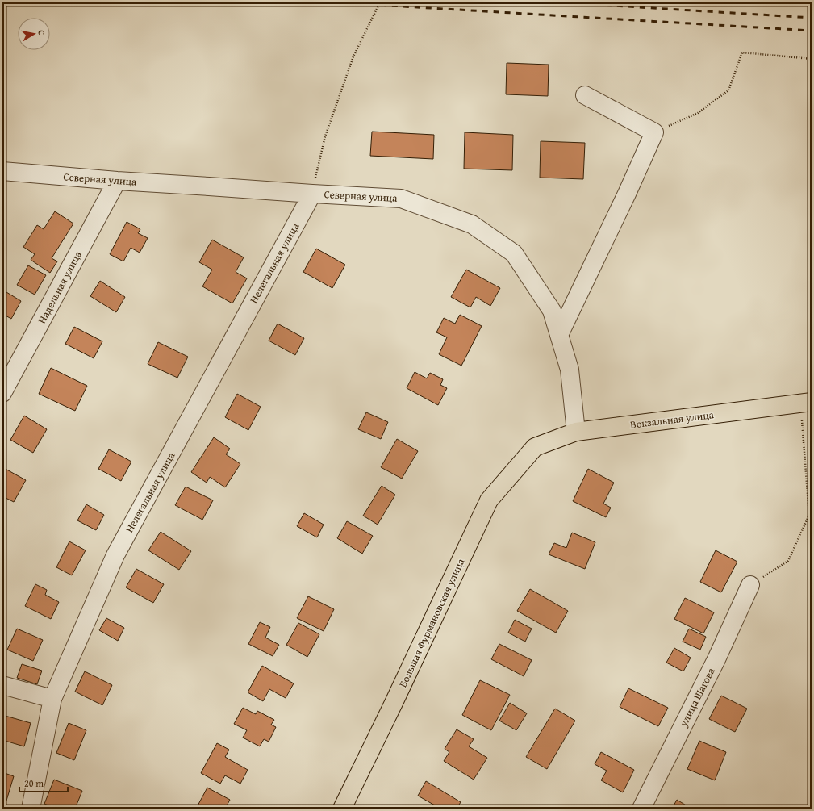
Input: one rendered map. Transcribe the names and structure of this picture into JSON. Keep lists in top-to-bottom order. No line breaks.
{"streets":{"main road":["Вокзальная улица","Большая Фурмановская улица"],"street":["Северная улица","Нелегальная улица","Надельная улица","улица Шагова"]},"crossings":[["Северная улица","Нелегальная улица"],["Северная улица","Надельная улица"],["Северная улица","Вокзальная улица"],["Вокзальная улица","Большая Фурмановская улица"]],"scale_bar":"20 m","north":"right"}
